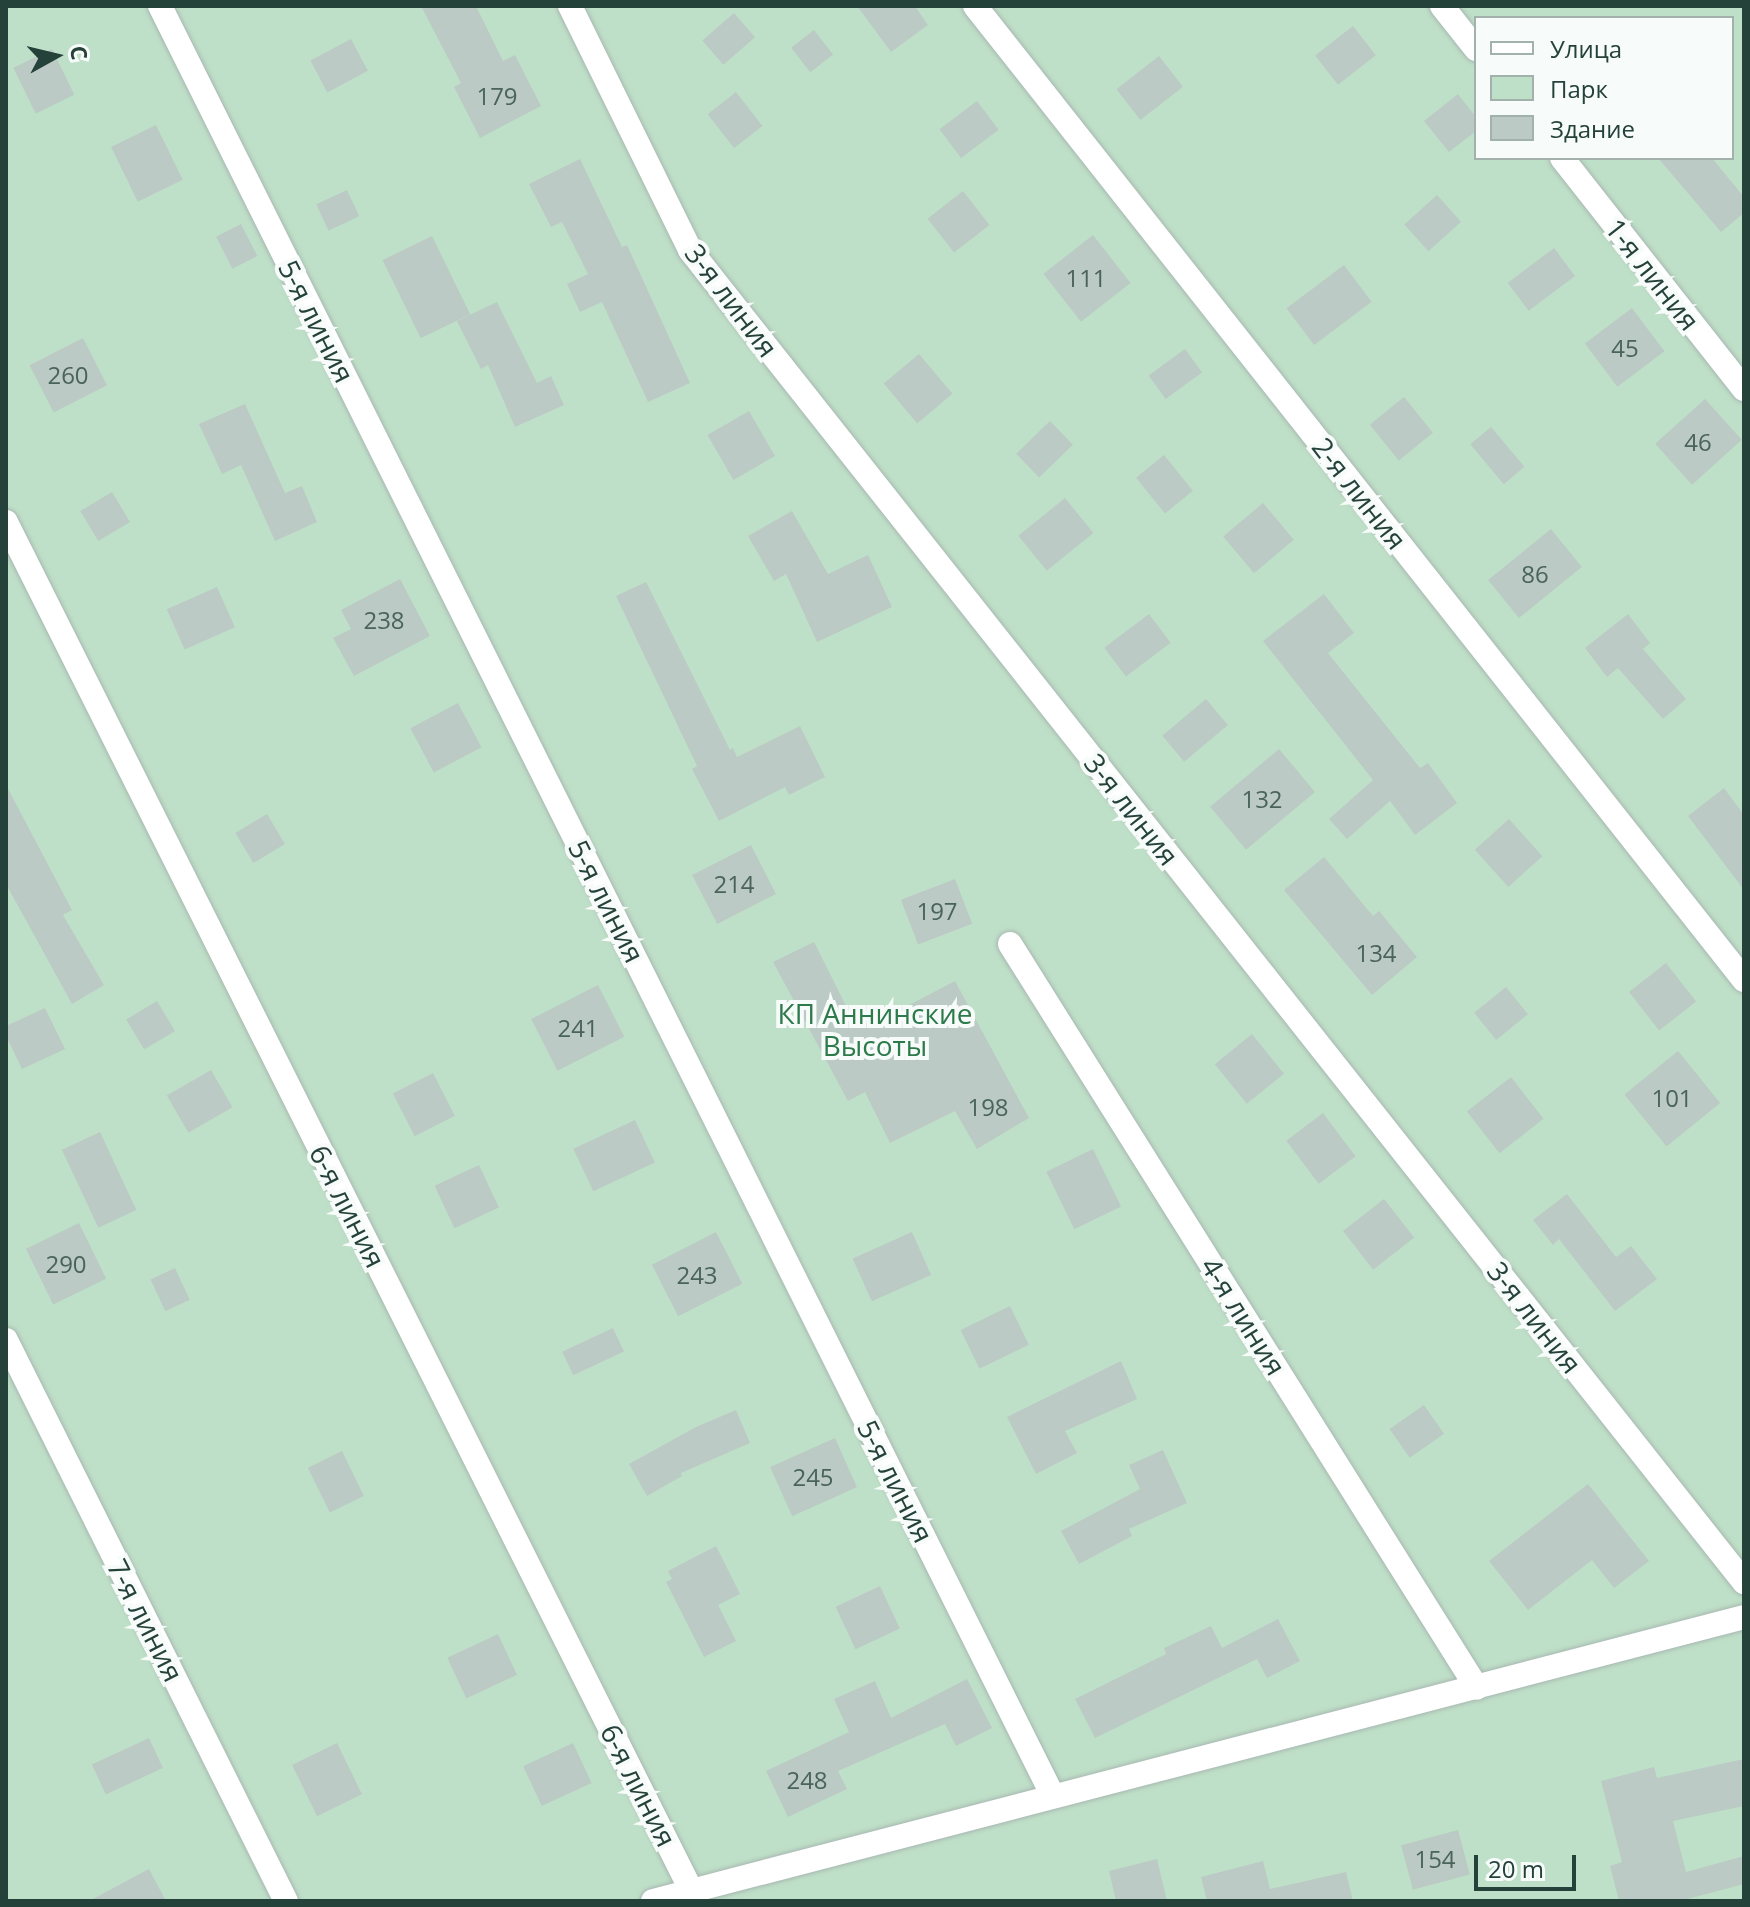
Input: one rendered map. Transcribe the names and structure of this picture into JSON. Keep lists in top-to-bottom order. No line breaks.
{"streets":{"street":["1-я линия","3-я линия","5-я линия","2-я линия","6-я линия","4-я линия","7-я линия"]},"parks":["КП Аннинские Высоты"],"house_numbers":["179","111","45","260","46","86","238","132","214","197","134","241","101","198","290","243","245","248","154"],"legend":["Улица","Парк","Здание"],"scale_bar":"20 m","north":"right"}
